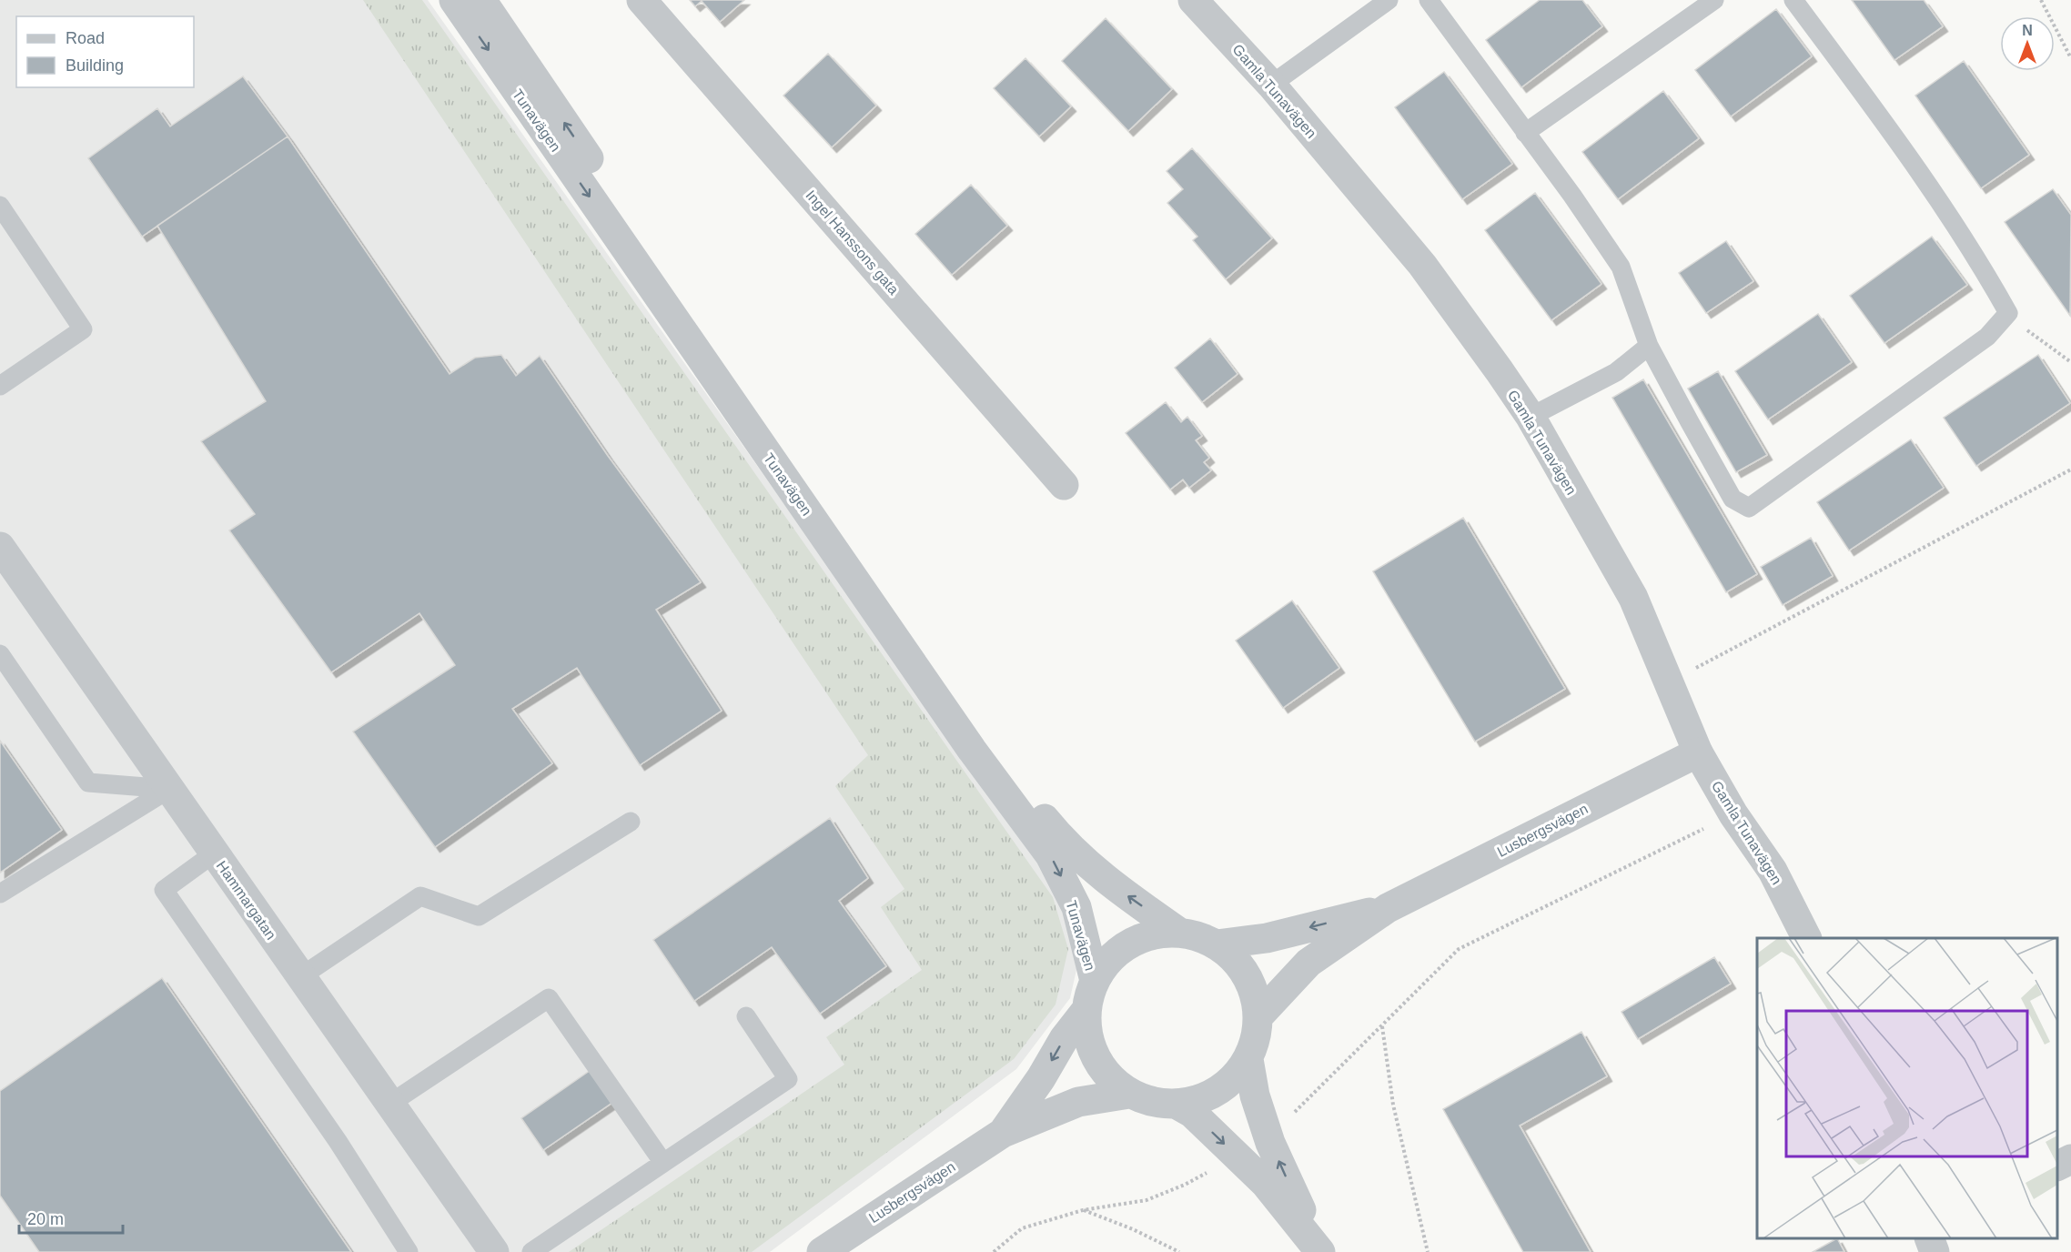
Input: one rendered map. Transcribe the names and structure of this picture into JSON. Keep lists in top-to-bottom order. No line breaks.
{"streets":{"street":["Gamla Tunavägen","Tunavägen","Ingel Hanssons gata","Lusbergsvägen","Hammargatan"]},"crossings":[["Gamla Tunavägen","Lusbergsvägen"],["Tunavägen","Lusbergsvägen"]],"legend":["Road","Building"],"scale_bar":"20 m","north":"top"}
